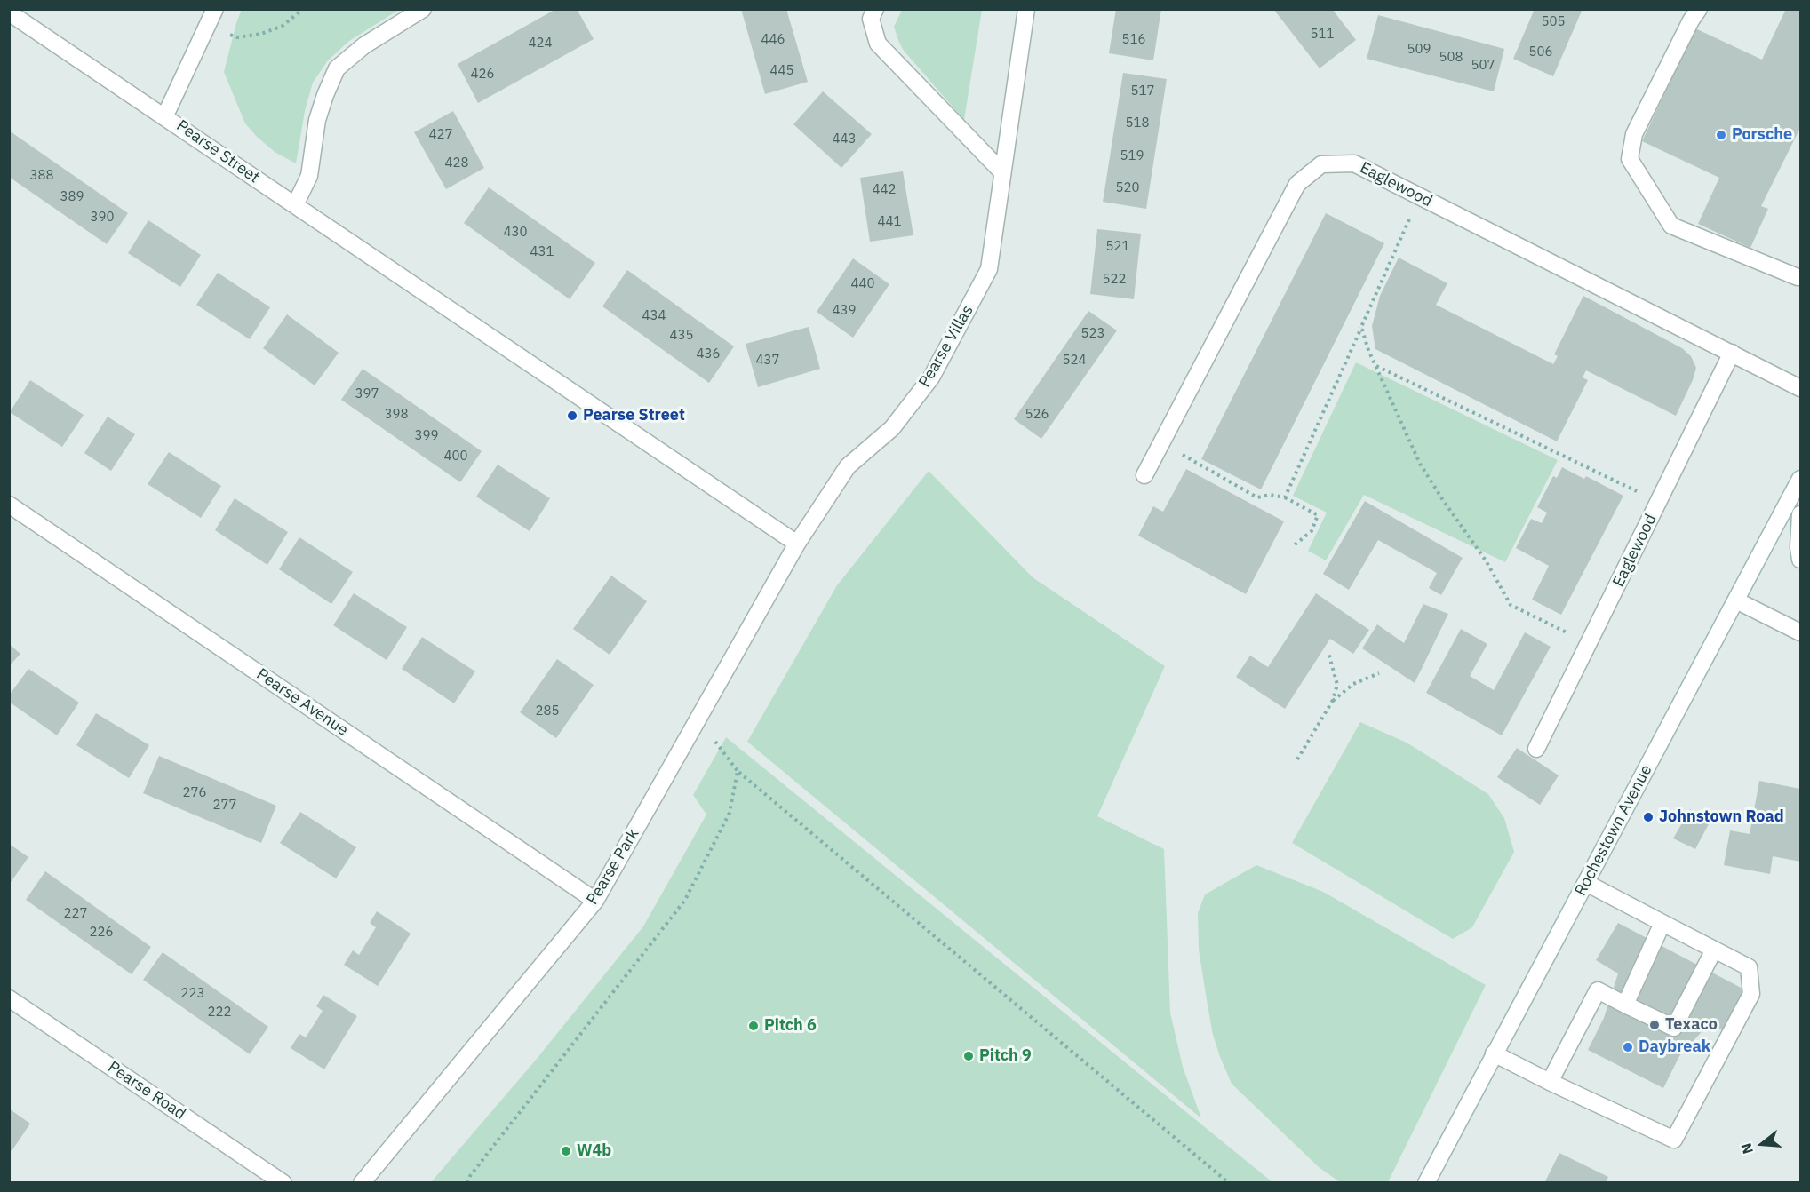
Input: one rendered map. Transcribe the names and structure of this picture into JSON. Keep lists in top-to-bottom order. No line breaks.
{"streets":{"street":["Pearse Street","Eaglewood","Pearse Villas","Pearse Avenue","Rochestown Avenue","Pearse Park","Pearse Road"]},"crossings":[["Pearse Street","Pearse Villas"],["Pearse Street","Pearse Park"],["Pearse Villas","Pearse Park"],["Pearse Avenue","Pearse Park"]],"places":["Porsche","Pearse Street","Johnstown Road","Texaco","Pitch 6","Daybreak","Pitch 9","W4b"],"house_numbers":["505","511","446","516","424","509","506","508","507","445","426","517","518","427","443","519","428","388","520","442","389","390","441","430","521","431","522","440","439","434","523","435","436","437","524","397","398","526","399","400","285","276","277","227","226","223","222"],"north":"left"}
